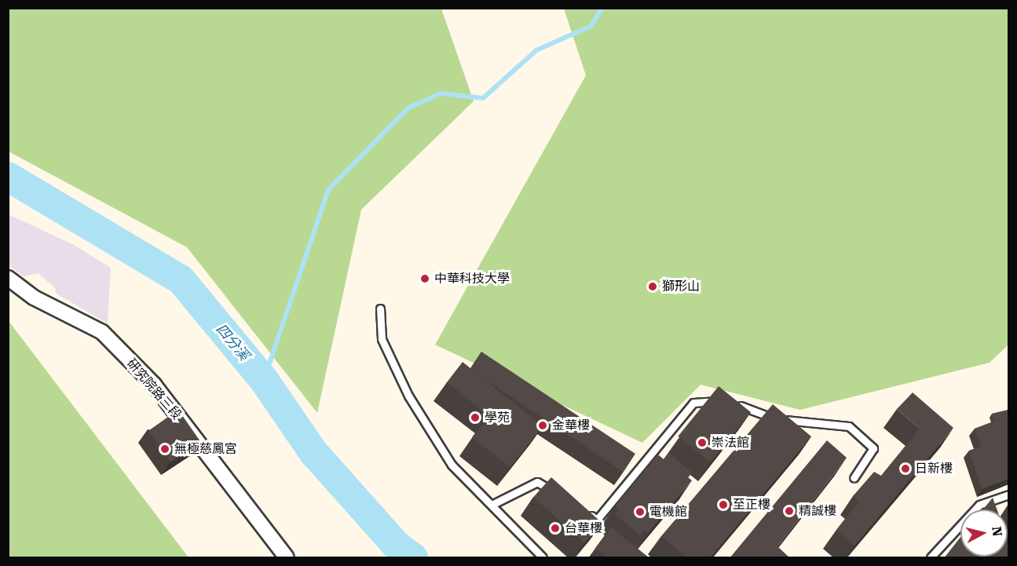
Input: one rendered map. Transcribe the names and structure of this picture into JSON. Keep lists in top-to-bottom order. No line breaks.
{"streets":{"street":["研究院路三段"]},"water":["四分溪"],"places":["中華科技大學","獅形山","學苑","金華樓","崇法館","無極慈鳳宮","日新樓","至正樓","精誠樓","電機館","台華樓"],"north":"right"}
